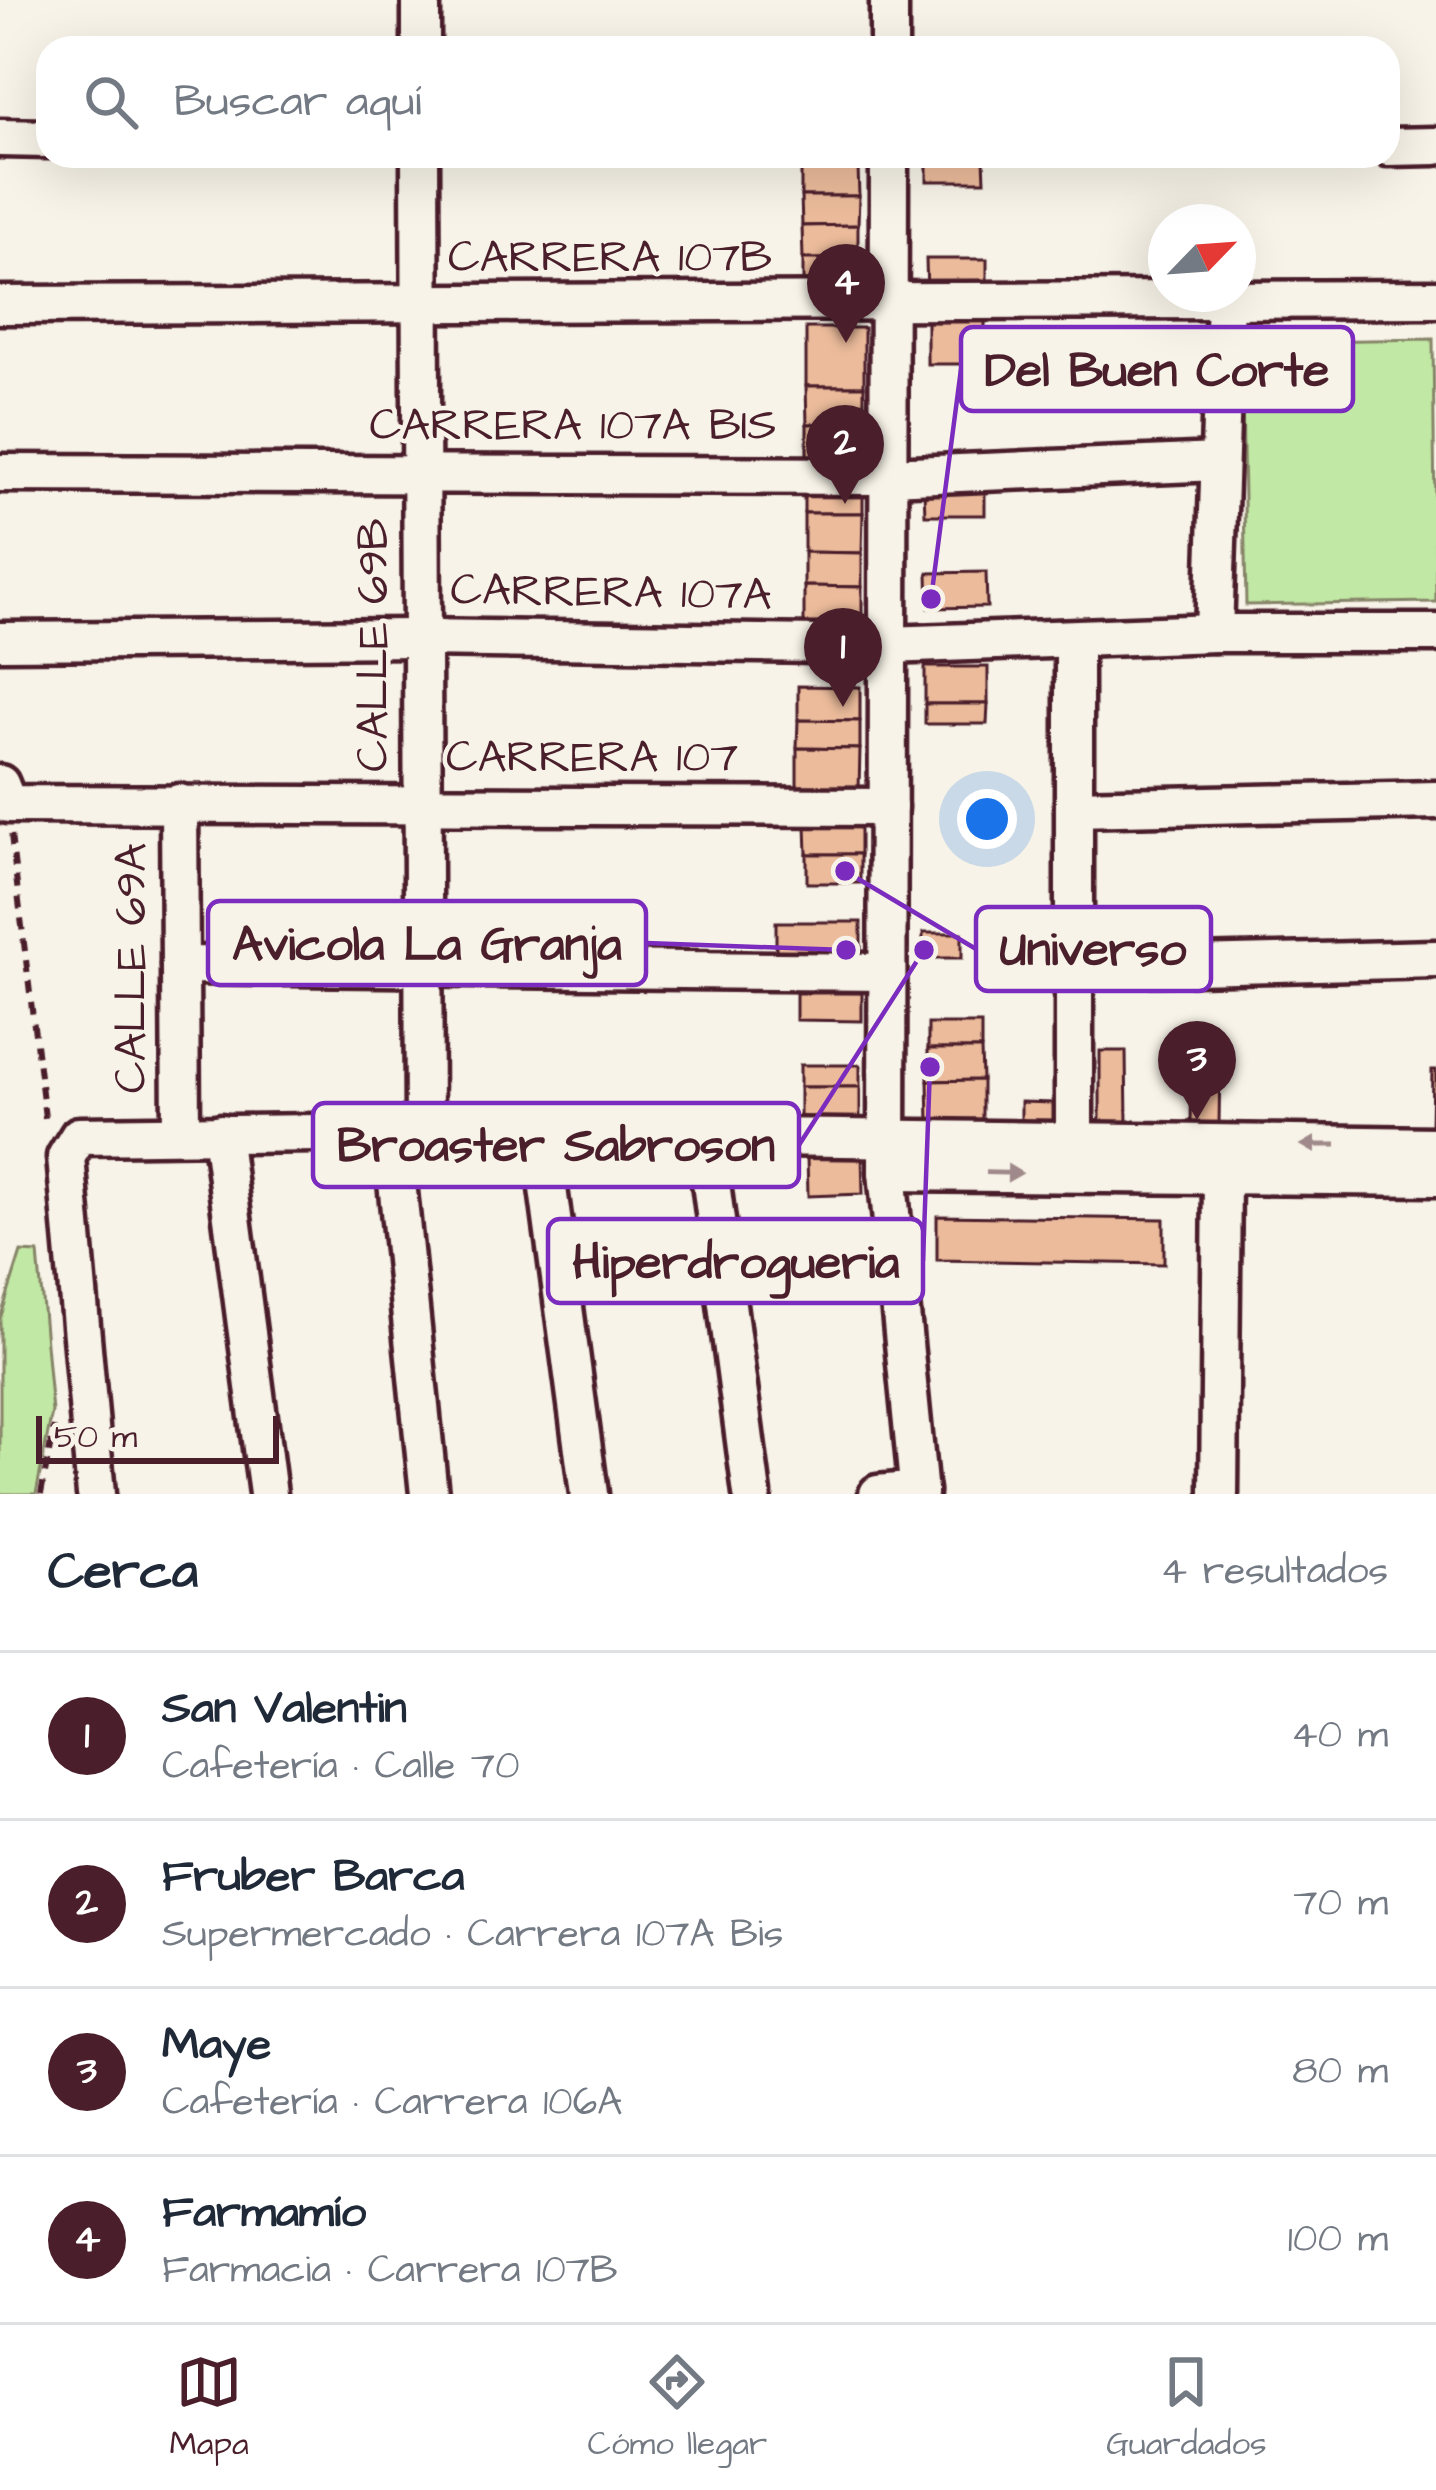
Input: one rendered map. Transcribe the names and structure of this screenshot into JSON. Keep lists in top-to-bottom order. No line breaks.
{"streets":{"street":["CARRERA 107B","CARRERA 107A BIS","CARRERA 107A","CALLE 69B","CARRERA 107","CALLE 69A"]},"crossings":[["CARRERA 107B","CALLE 69B"],["CARRERA 107A BIS","CALLE 69B"],["CARRERA 107A","CALLE 69B"],["CALLE 69B","CARRERA 107"],["CARRERA 107","CALLE 69A"]],"places":["Del Buen Corte","Universo","Avicola La Granja","Broaster Sabroson","Hiperdrogueria"],"scale_bar":"50 m","north":"top right","page":{"search":"Buscar aquí","pins":["4","2","1","3"],"scale":"50 m","heading":["Cerca","4 resultados"],"list":[{"mark":"1","name":"San Valentin","note":"Cafetería · Calle 70","value":"40 m"},{"mark":"2","name":"Fruber Barca","note":"Supermercado · Carrera 107A Bis","value":"70 m"},{"mark":"3","name":"Maye","note":"Cafetería · Carrera 106A","value":"80 m"},{"mark":"4","name":"Farmamío","note":"Farmacia · Carrera 107B","value":"100 m"}],"nav":["Mapa","Cómo llegar","Guardados"]}}
